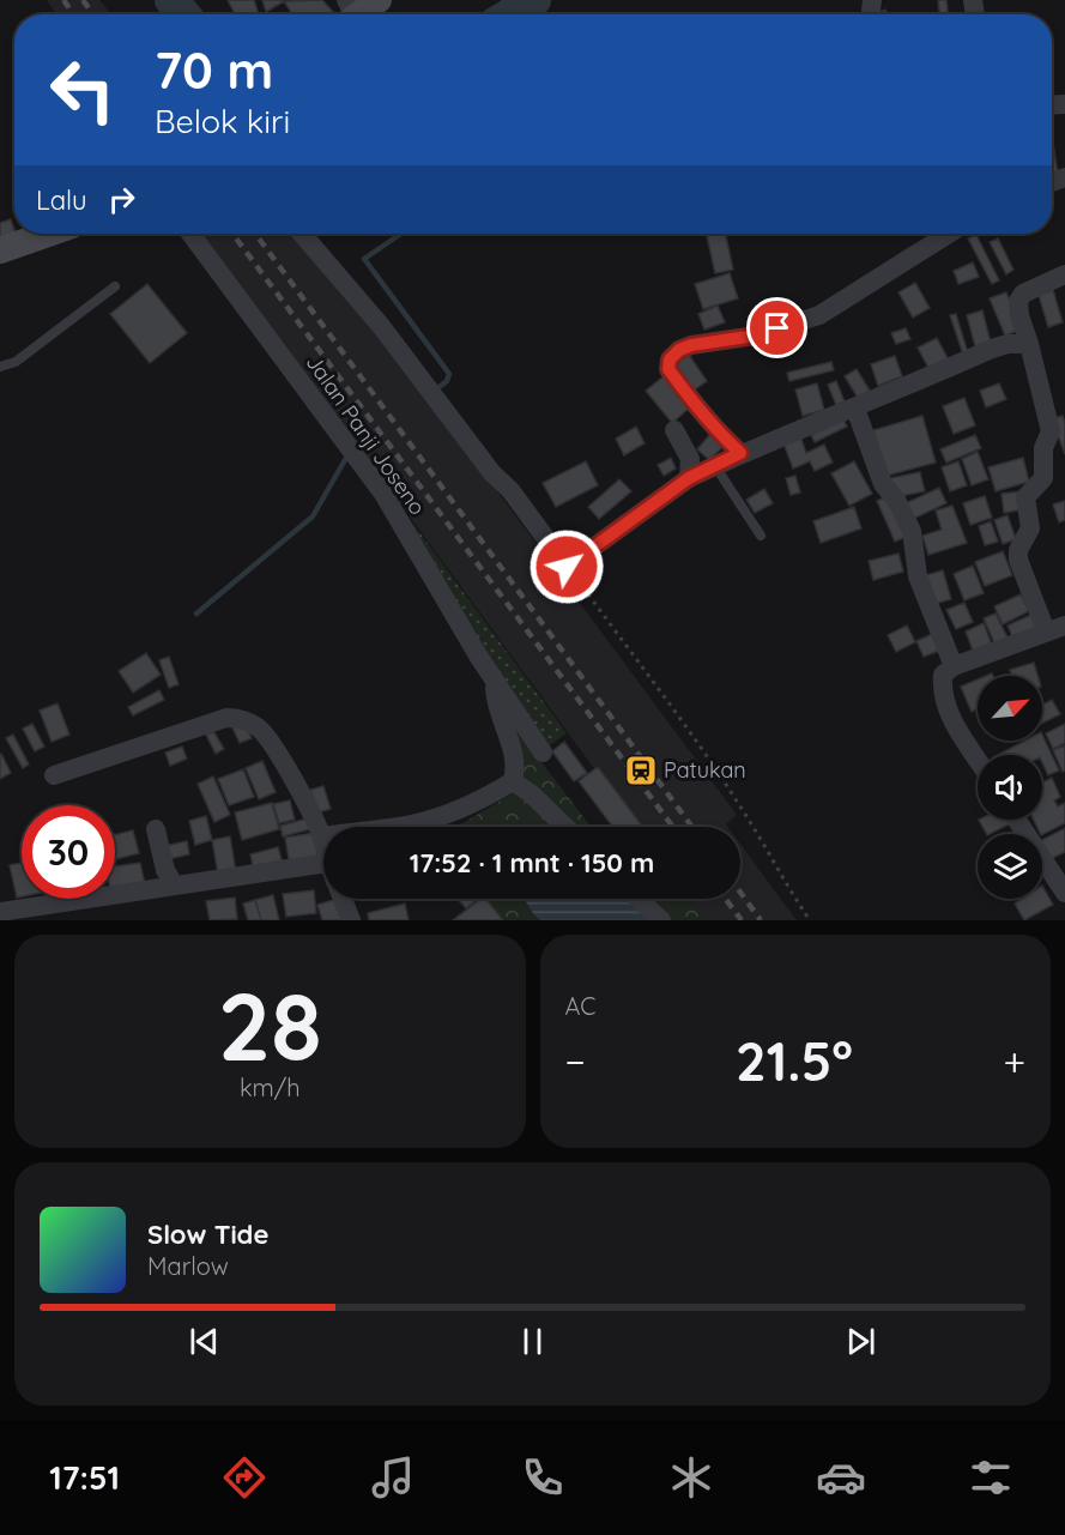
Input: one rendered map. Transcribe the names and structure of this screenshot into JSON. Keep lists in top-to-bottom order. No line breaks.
{"streets":{"street":["Jalan Panji Joseno"]},"places":{"station":["Patukan"]},"north":"top right","page":{"turn":["70 m","Belok kiri"],"then":"Lalu","limit":"30","trip":"17:52 · 1 mnt · 150 m","tile":[["28","km/h"],"AC"],"heat":["−","21.5°","+"],"song":["Slow Tide","Marlow"],"tabs":"17:51"}}
